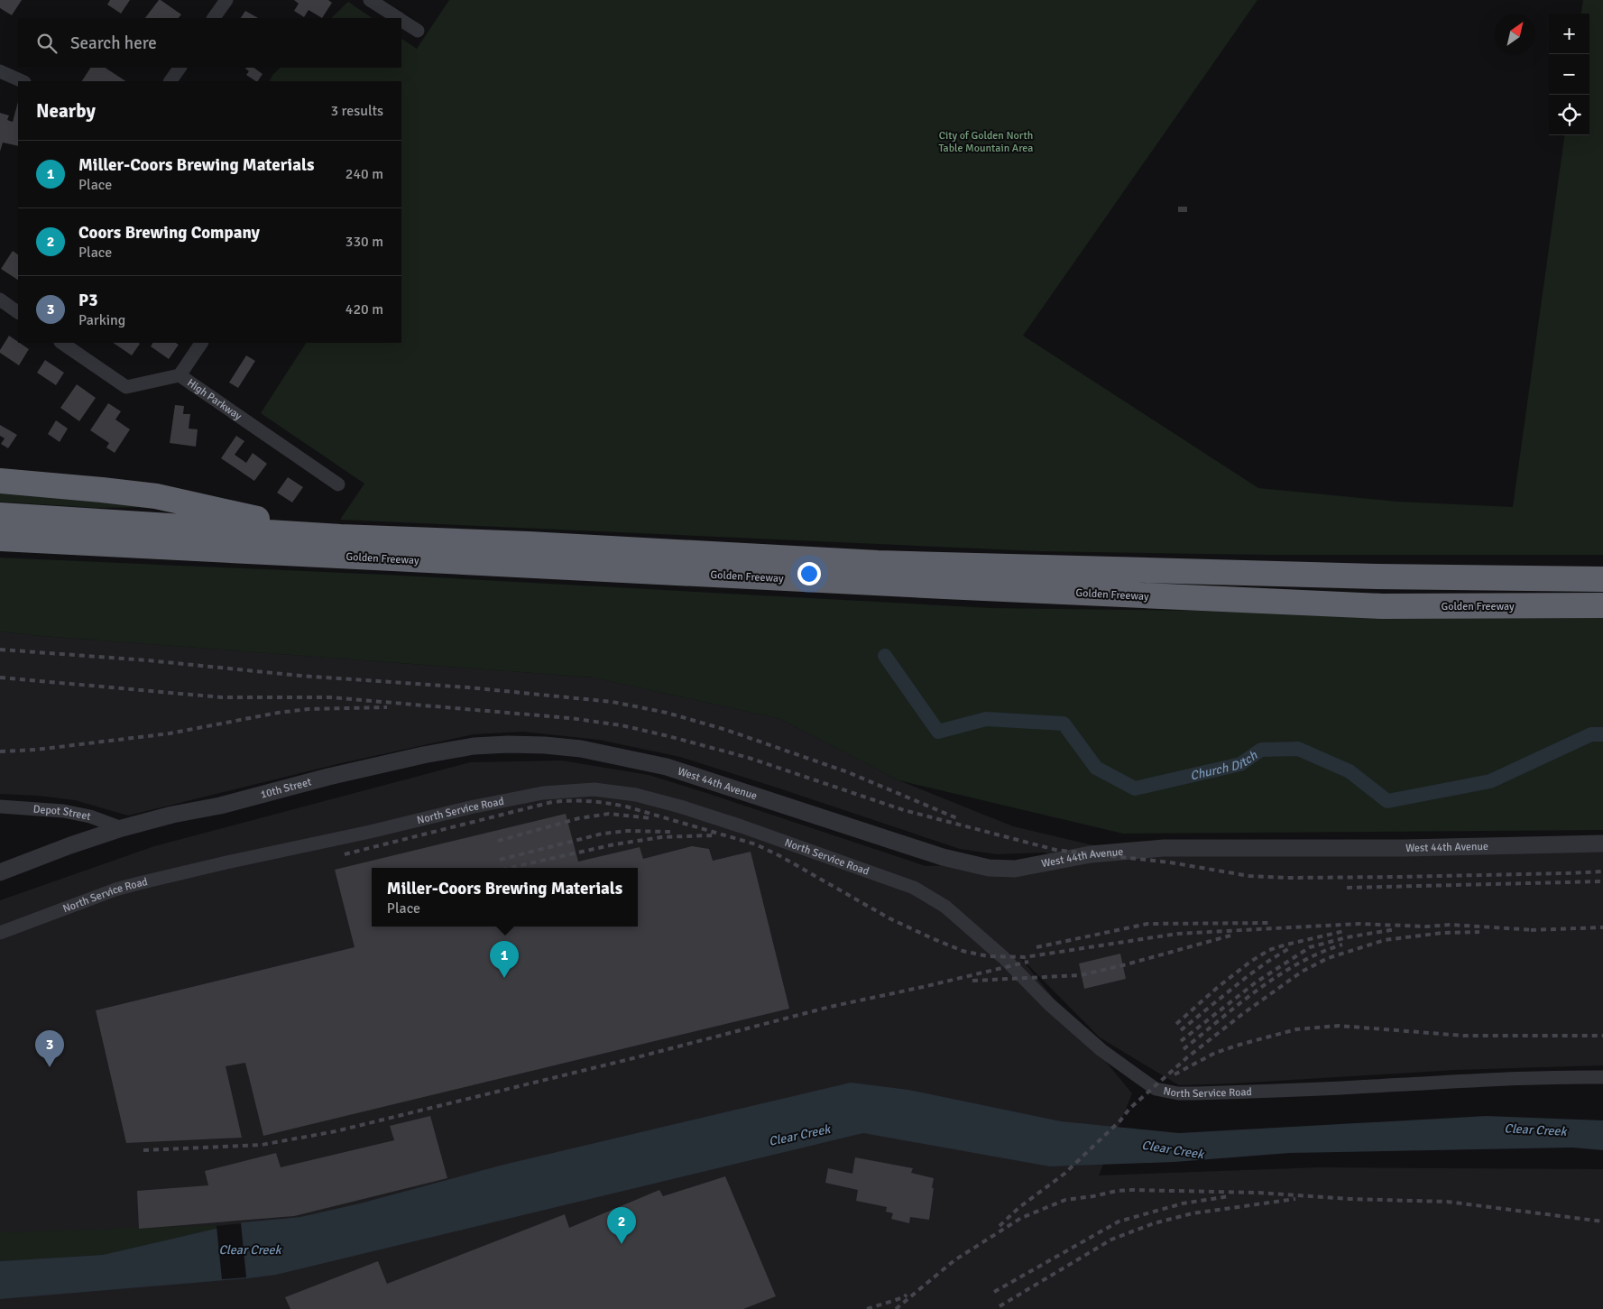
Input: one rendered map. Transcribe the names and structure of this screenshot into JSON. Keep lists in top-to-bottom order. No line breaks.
{"streets":{"highway":["Golden Freeway"],"street":["High Parkway","West 44th Avenue","10th Street","North Service Road","Depot Street"]},"crossings":[["West 44th Avenue","10th Street"],["10th Street","Depot Street"]],"water":["Church Ditch","Clear Creek"],"parks":["City of Golden North Table Mountain Area"],"north":"top right","page":{"map_buttons":["+","−"],"search":"Search here","heading":["Nearby","3 results"],"list":[{"mark":"1","name":"Miller-Coors Brewing Materials","note":"Place","value":"240 m"},{"mark":"2","name":"Coors Brewing Company","note":"Place","value":"330 m"},{"mark":"3","name":"P3","note":"Parking","value":"420 m"}],"popup":["Miller-Coors Brewing Materials","Place"],"pins":["1","3","2"]}}
